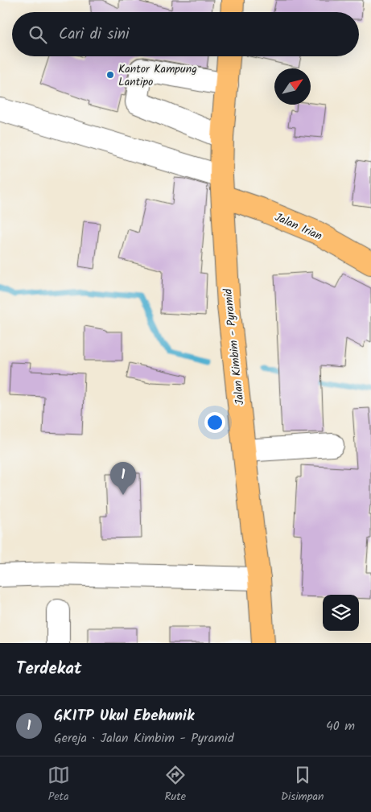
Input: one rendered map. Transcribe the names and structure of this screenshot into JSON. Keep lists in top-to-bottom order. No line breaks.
{"streets":{"main road":["Jalan Irian","Jalan Kimbim - Pyramid"]},"crossings":[["Jalan Irian","Jalan Kimbim - Pyramid"]],"places":["Kantor Kampung Lantipo"],"north":"top right","page":{"search":"Cari di sini","pins":"1","heading":"Terdekat","list":[{"mark":"1","name":"GKITP Ukul Ebehunik","note":"Gereja · Jalan Kimbim - Pyramid","value":"40 m"}],"nav":["Peta","Rute","Disimpan"]}}
